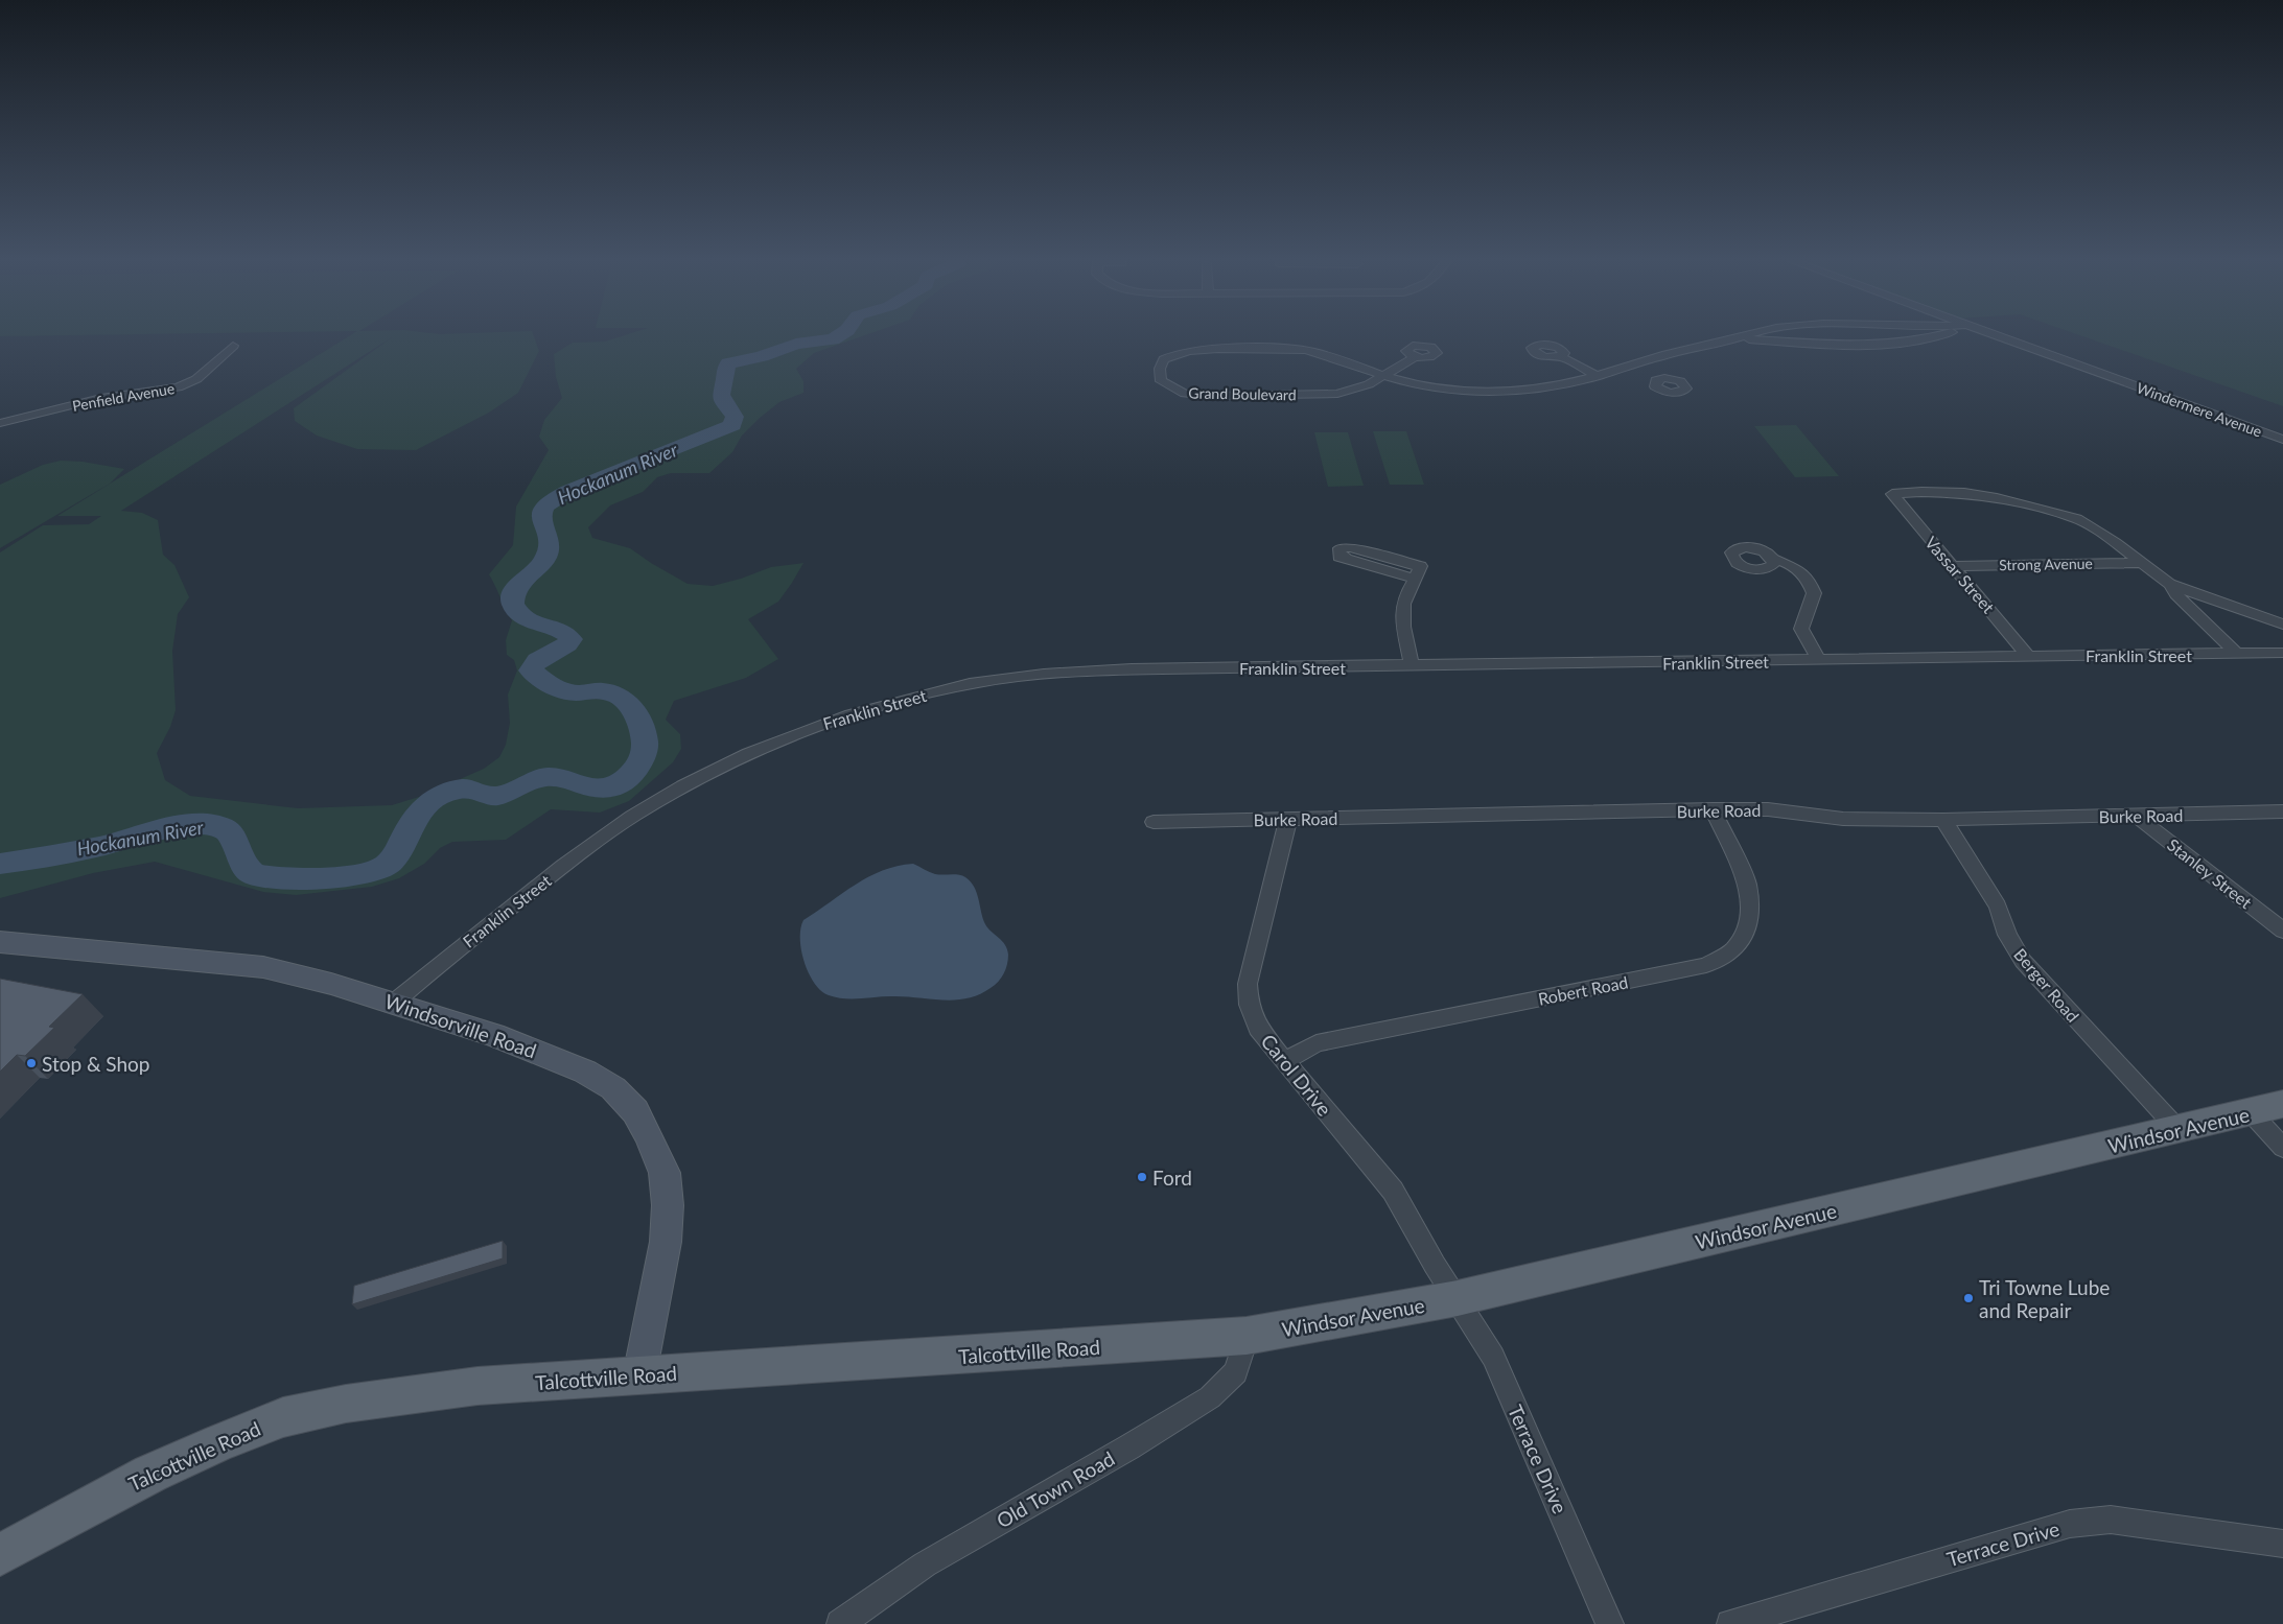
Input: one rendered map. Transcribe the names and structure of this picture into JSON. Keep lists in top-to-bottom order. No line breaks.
{"streets":{"main road":["Windsorville Road","Windsor Avenue","Talcottville Road"],"street":["Grand Boulevard","Penfield Avenue","Windermere Avenue","Strong Avenue","Vassar Street","Franklin Street","Burke Road","Stanley Street","Berger Road","Robert Road","Carol Drive","Terrace Drive","Old Town Road"]},"crossings":[["Strong Avenue","Vassar Street"],["Vassar Street","Franklin Street"],["Franklin Street","Windsorville Road"],["Burke Road","Stanley Street"],["Burke Road","Berger Road"],["Burke Road","Robert Road"],["Burke Road","Carol Drive"],["Berger Road","Windsor Avenue"],["Robert Road","Carol Drive"],["Windsorville Road","Talcottville Road"],["Carol Drive","Windsor Avenue"],["Carol Drive","Terrace Drive"],["Windsor Avenue","Talcottville Road"],["Windsor Avenue","Terrace Drive"],["Windsor Avenue","Old Town Road"],["Talcottville Road","Old Town Road"]],"water":["Hockanum River"],"places":["Stop & Shop","Ford","Tri Towne Lube and Repair"]}
